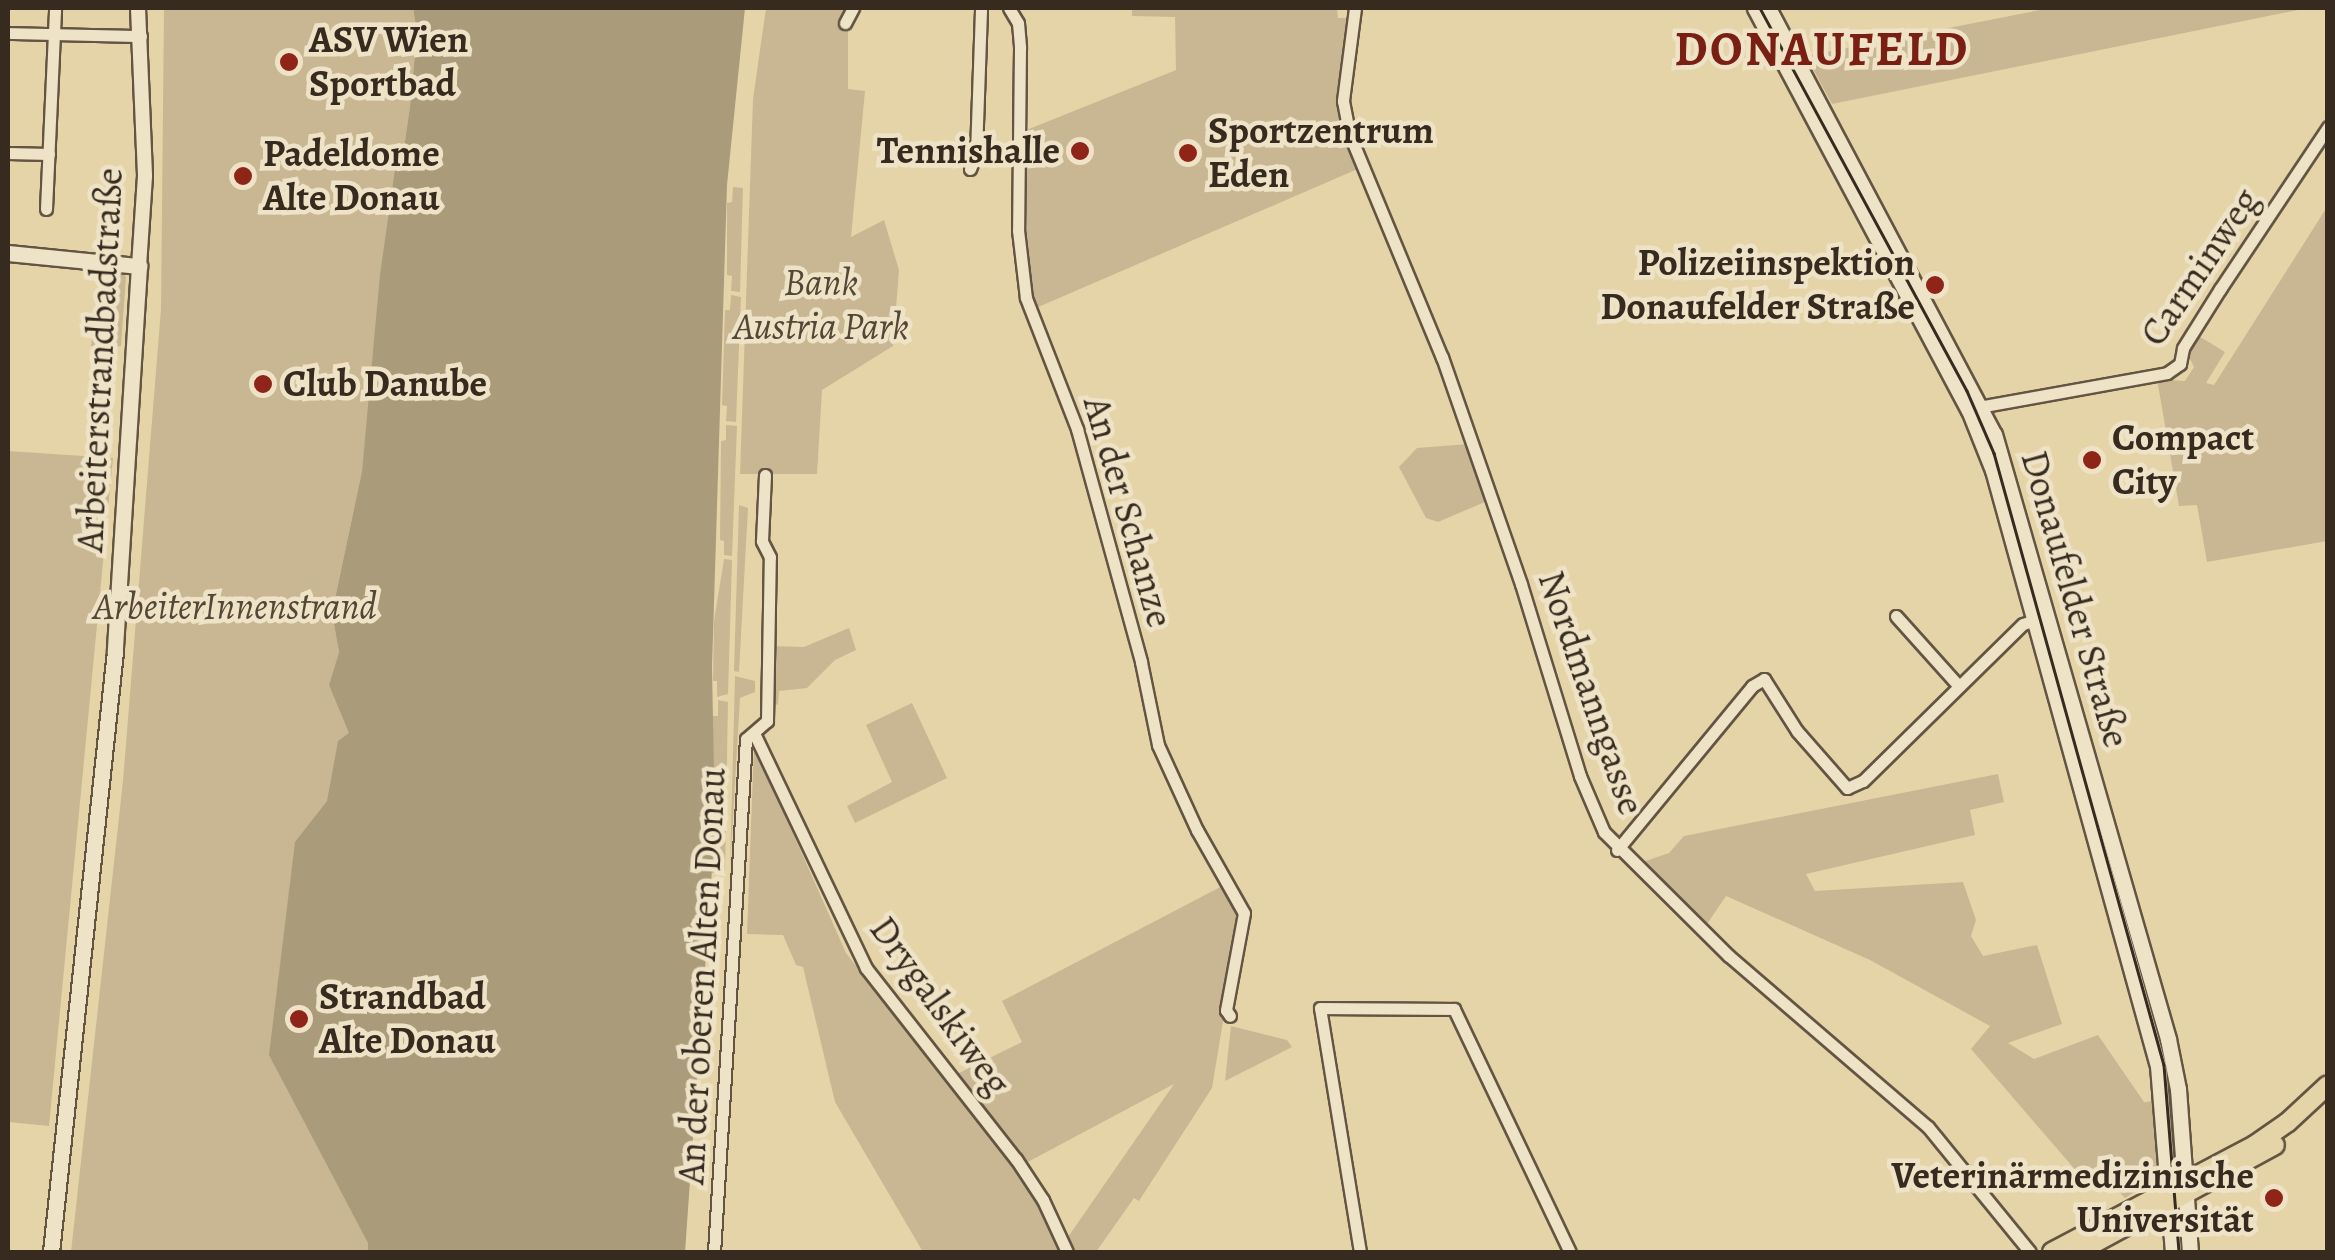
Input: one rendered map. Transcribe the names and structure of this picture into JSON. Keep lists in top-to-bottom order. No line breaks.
{"streets":{"main road":["Arbeiterstrandbadstraße","Donaufelder Straße"],"street":["Carminweg","An der Schanze","Nordmanngasse","An der oberen Alten Donau","Drygalskiweg"]},"crossings":[["Carminweg","Donaufelder Straße"],["An der oberen Alten Donau","Drygalskiweg"]],"districts":["DONAUFELD"],"parks":["Bank Austria Park","ArbeiterInnenstrand"],"places":["ASV Wien Sportbad","Tennishalle","Sportzentrum Eden","Padeldome Alte Donau","Polizeiinspektion Donaufelder Straße","Club Danube","Compact City","Strandbad Alte Donau","Veterinärmedizinische Universität"]}
